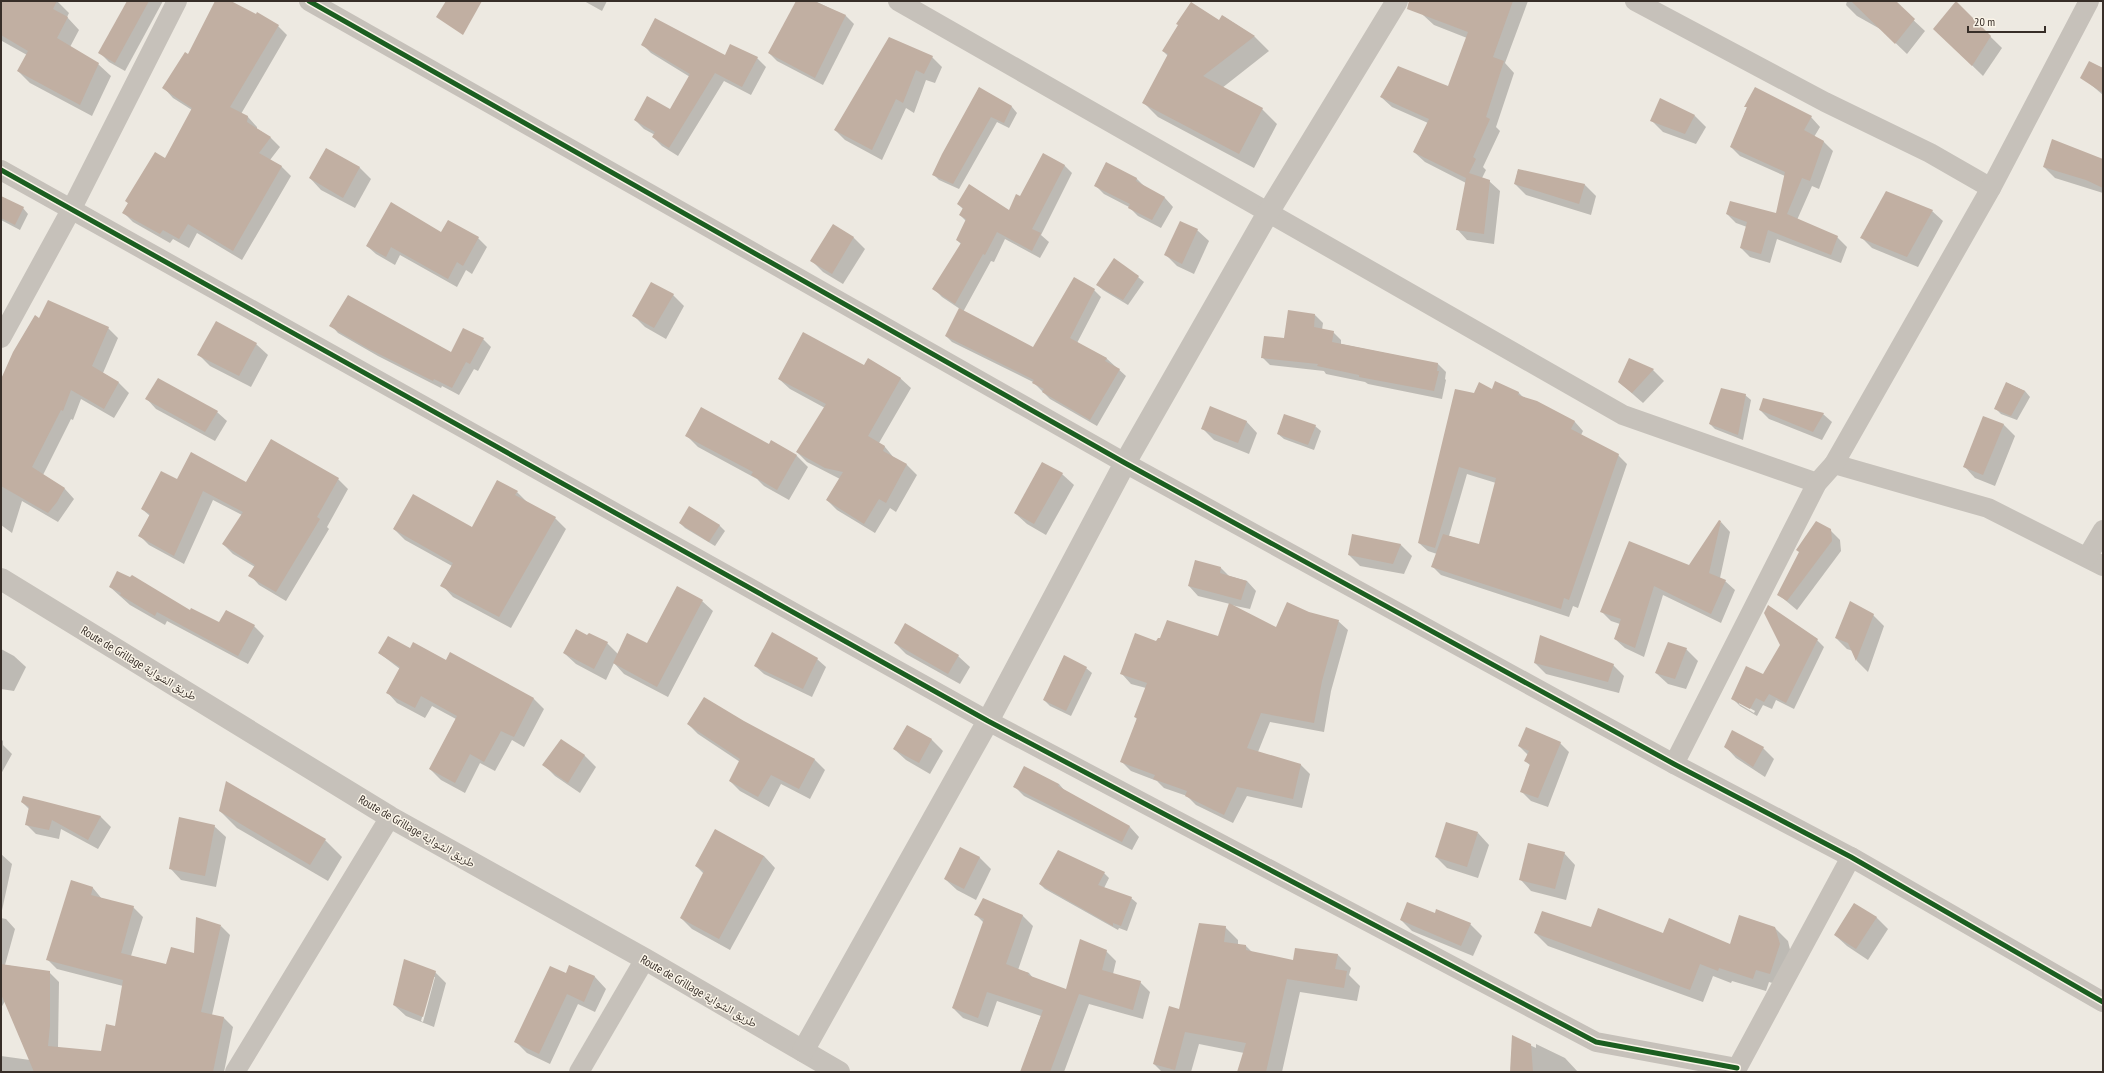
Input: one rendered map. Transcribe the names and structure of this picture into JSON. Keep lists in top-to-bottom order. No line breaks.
{"streets":{"street":["Route de Grillage طريق الشواية"]},"scale_bar":"20 m"}
